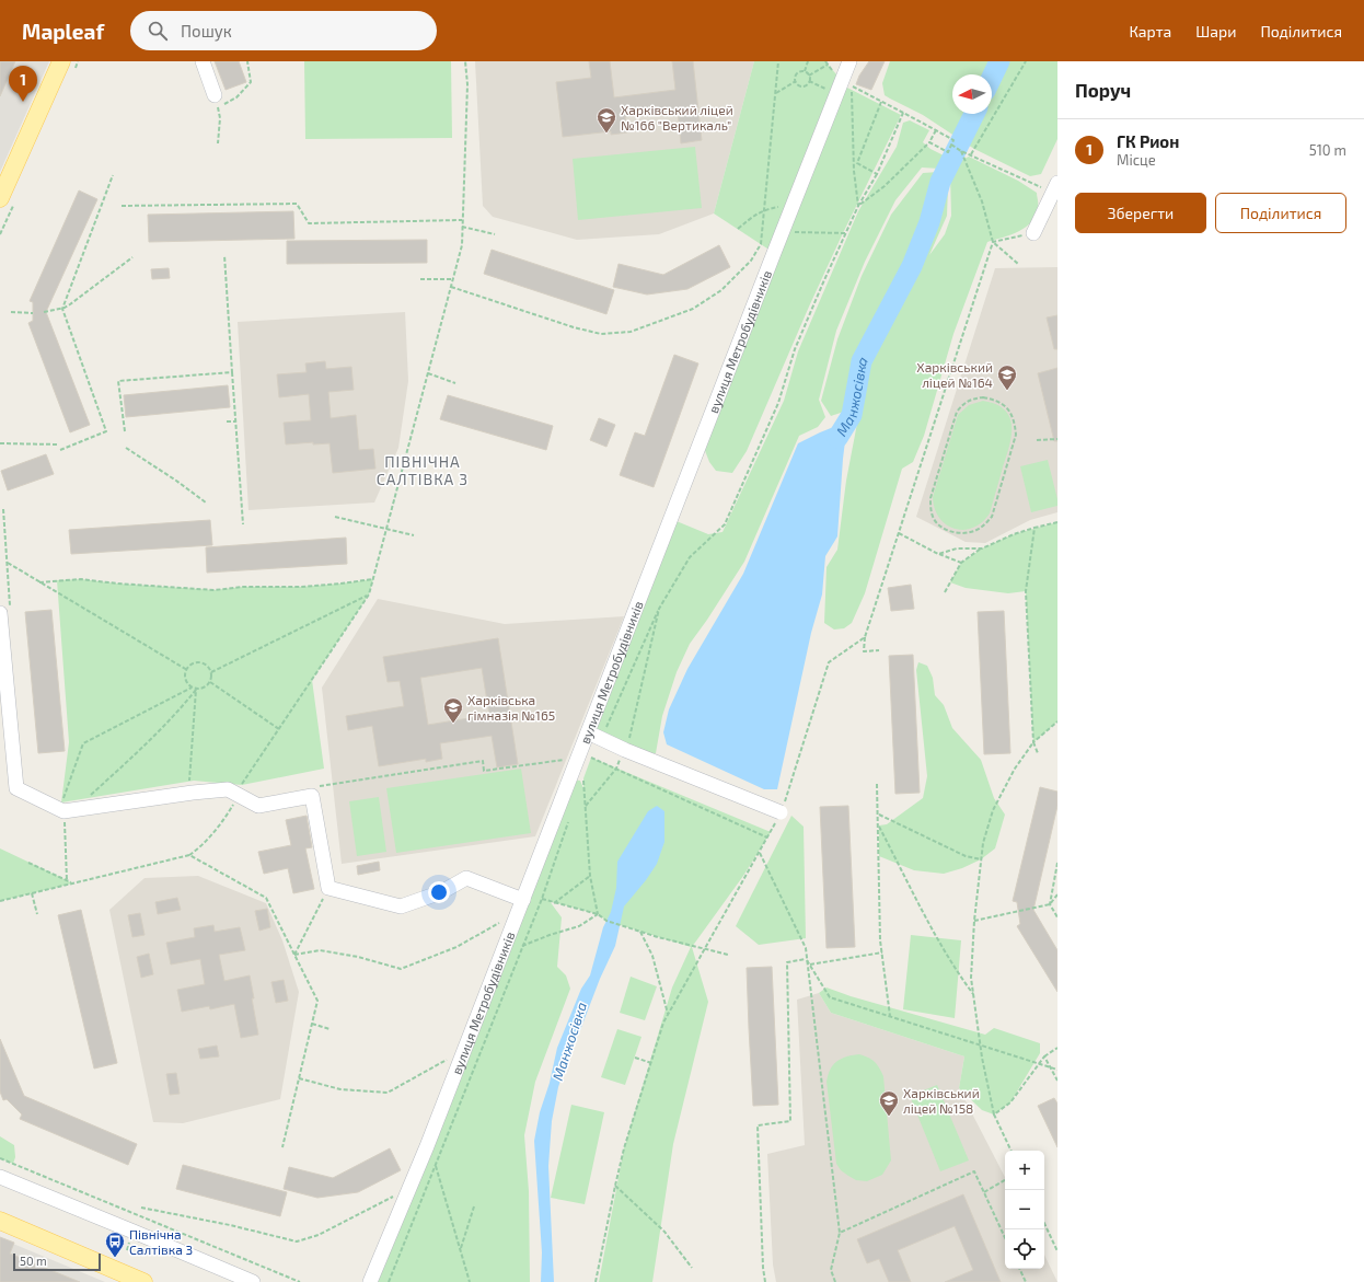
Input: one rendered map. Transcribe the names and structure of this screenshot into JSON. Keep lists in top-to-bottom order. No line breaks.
{"streets":{"street":["вулиця Метробудівників"]},"districts":["ПІВНІЧНА САЛТІВКА 3"],"water":["Манжосівка"],"places":{"school or university":["Харківський ліцей №166 \"Вертикаль\"","Харківський ліцей №164","Харківська гімназія №165","Харківський ліцей №158"],"bus stop":["Північна Салтівка 3"]},"scale_bar":"50 m","north":"left","page":{"header":"Mapleaf","search":"Пошук","nav":["Карта","Шари","Поділитися"],"heading":"Поруч","pins":"1","list":[{"mark":"1","name":"ГК Рион","note":"Місце","value":"510 m"}],"buttons":["Зберегти","Поділитися"],"map_buttons":["+","−"],"scale":"50 m"}}
